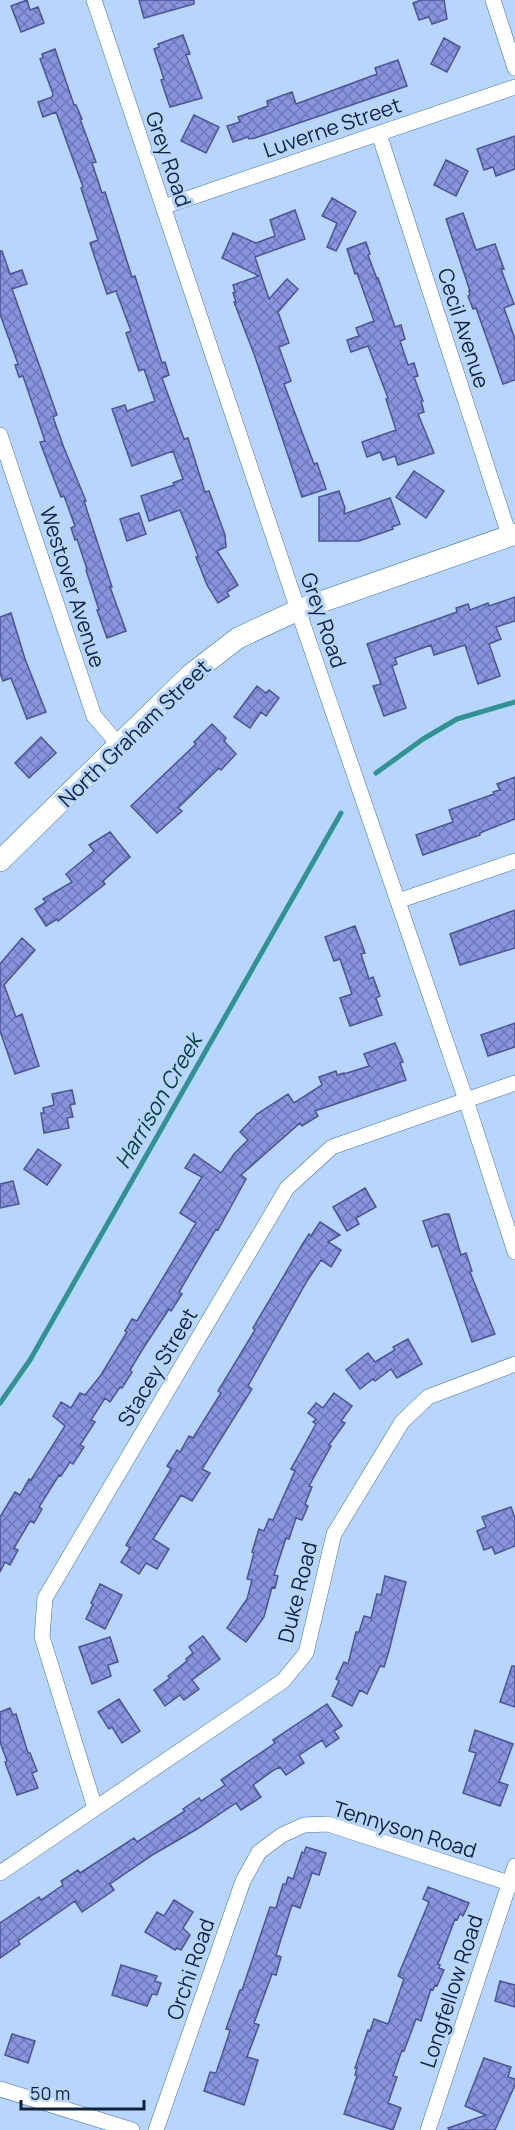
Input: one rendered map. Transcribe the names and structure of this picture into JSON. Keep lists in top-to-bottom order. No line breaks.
{"streets":{"main road":["North Graham Street"],"street":["Luverne Street","Grey Road","Cecil Avenue","Westover Avenue","Stacey Street","Duke Road","Tennyson Road","Orchi Road","Longfellow Road"]},"crossings":[["Luverne Street","Grey Road"],["Luverne Street","Cecil Avenue"],["Grey Road","North Graham Street"],["Grey Road","Stacey Street"],["Cecil Avenue","North Graham Street"],["Westover Avenue","North Graham Street"],["Stacey Street","Duke Road"],["Tennyson Road","Orchi Road"],["Tennyson Road","Longfellow Road"]],"water":["Harrison Creek"],"scale_bar":"50 m"}
